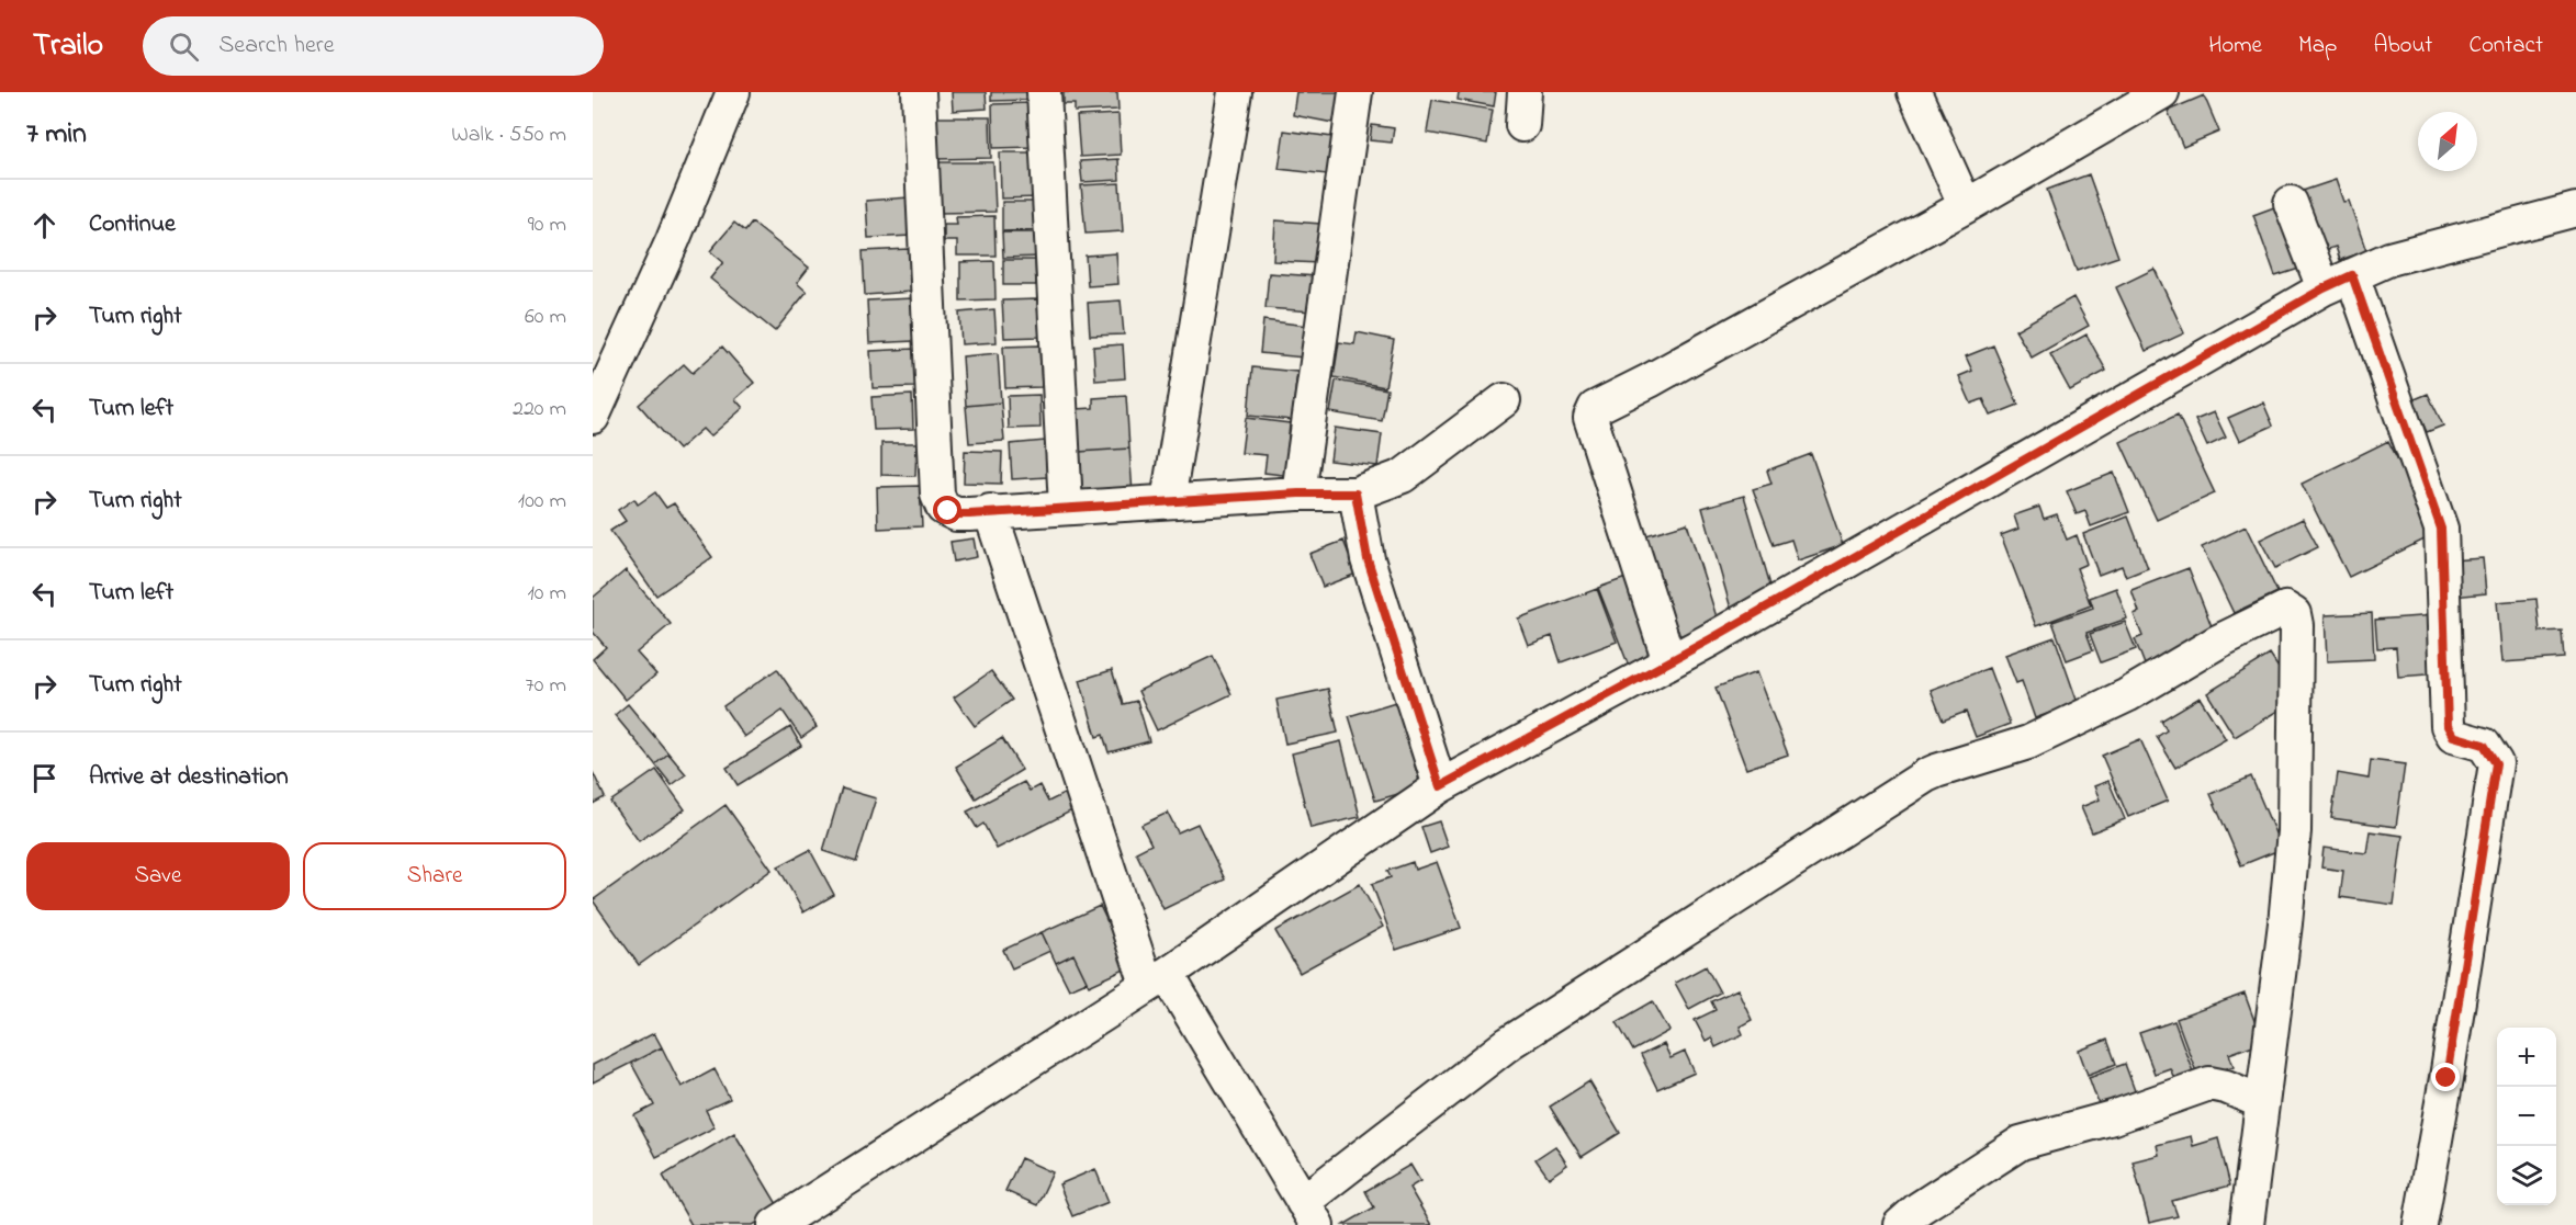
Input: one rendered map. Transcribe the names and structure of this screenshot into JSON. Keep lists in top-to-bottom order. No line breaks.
{"north":"top right","page":{"header":"Trailo","search":"Search here","nav":["Home","Map","About","Contact"],"heading":["7 min","Walk · 550 m"],"list":[["Continue","90 m"],["Turn right","60 m"],["Turn left","220 m"],["Turn right","100 m"],["Turn left","10 m"],["Turn right","70 m"],"Arrive at destination"],"buttons":["Save","Share"],"map_buttons":["+","−"]}}
